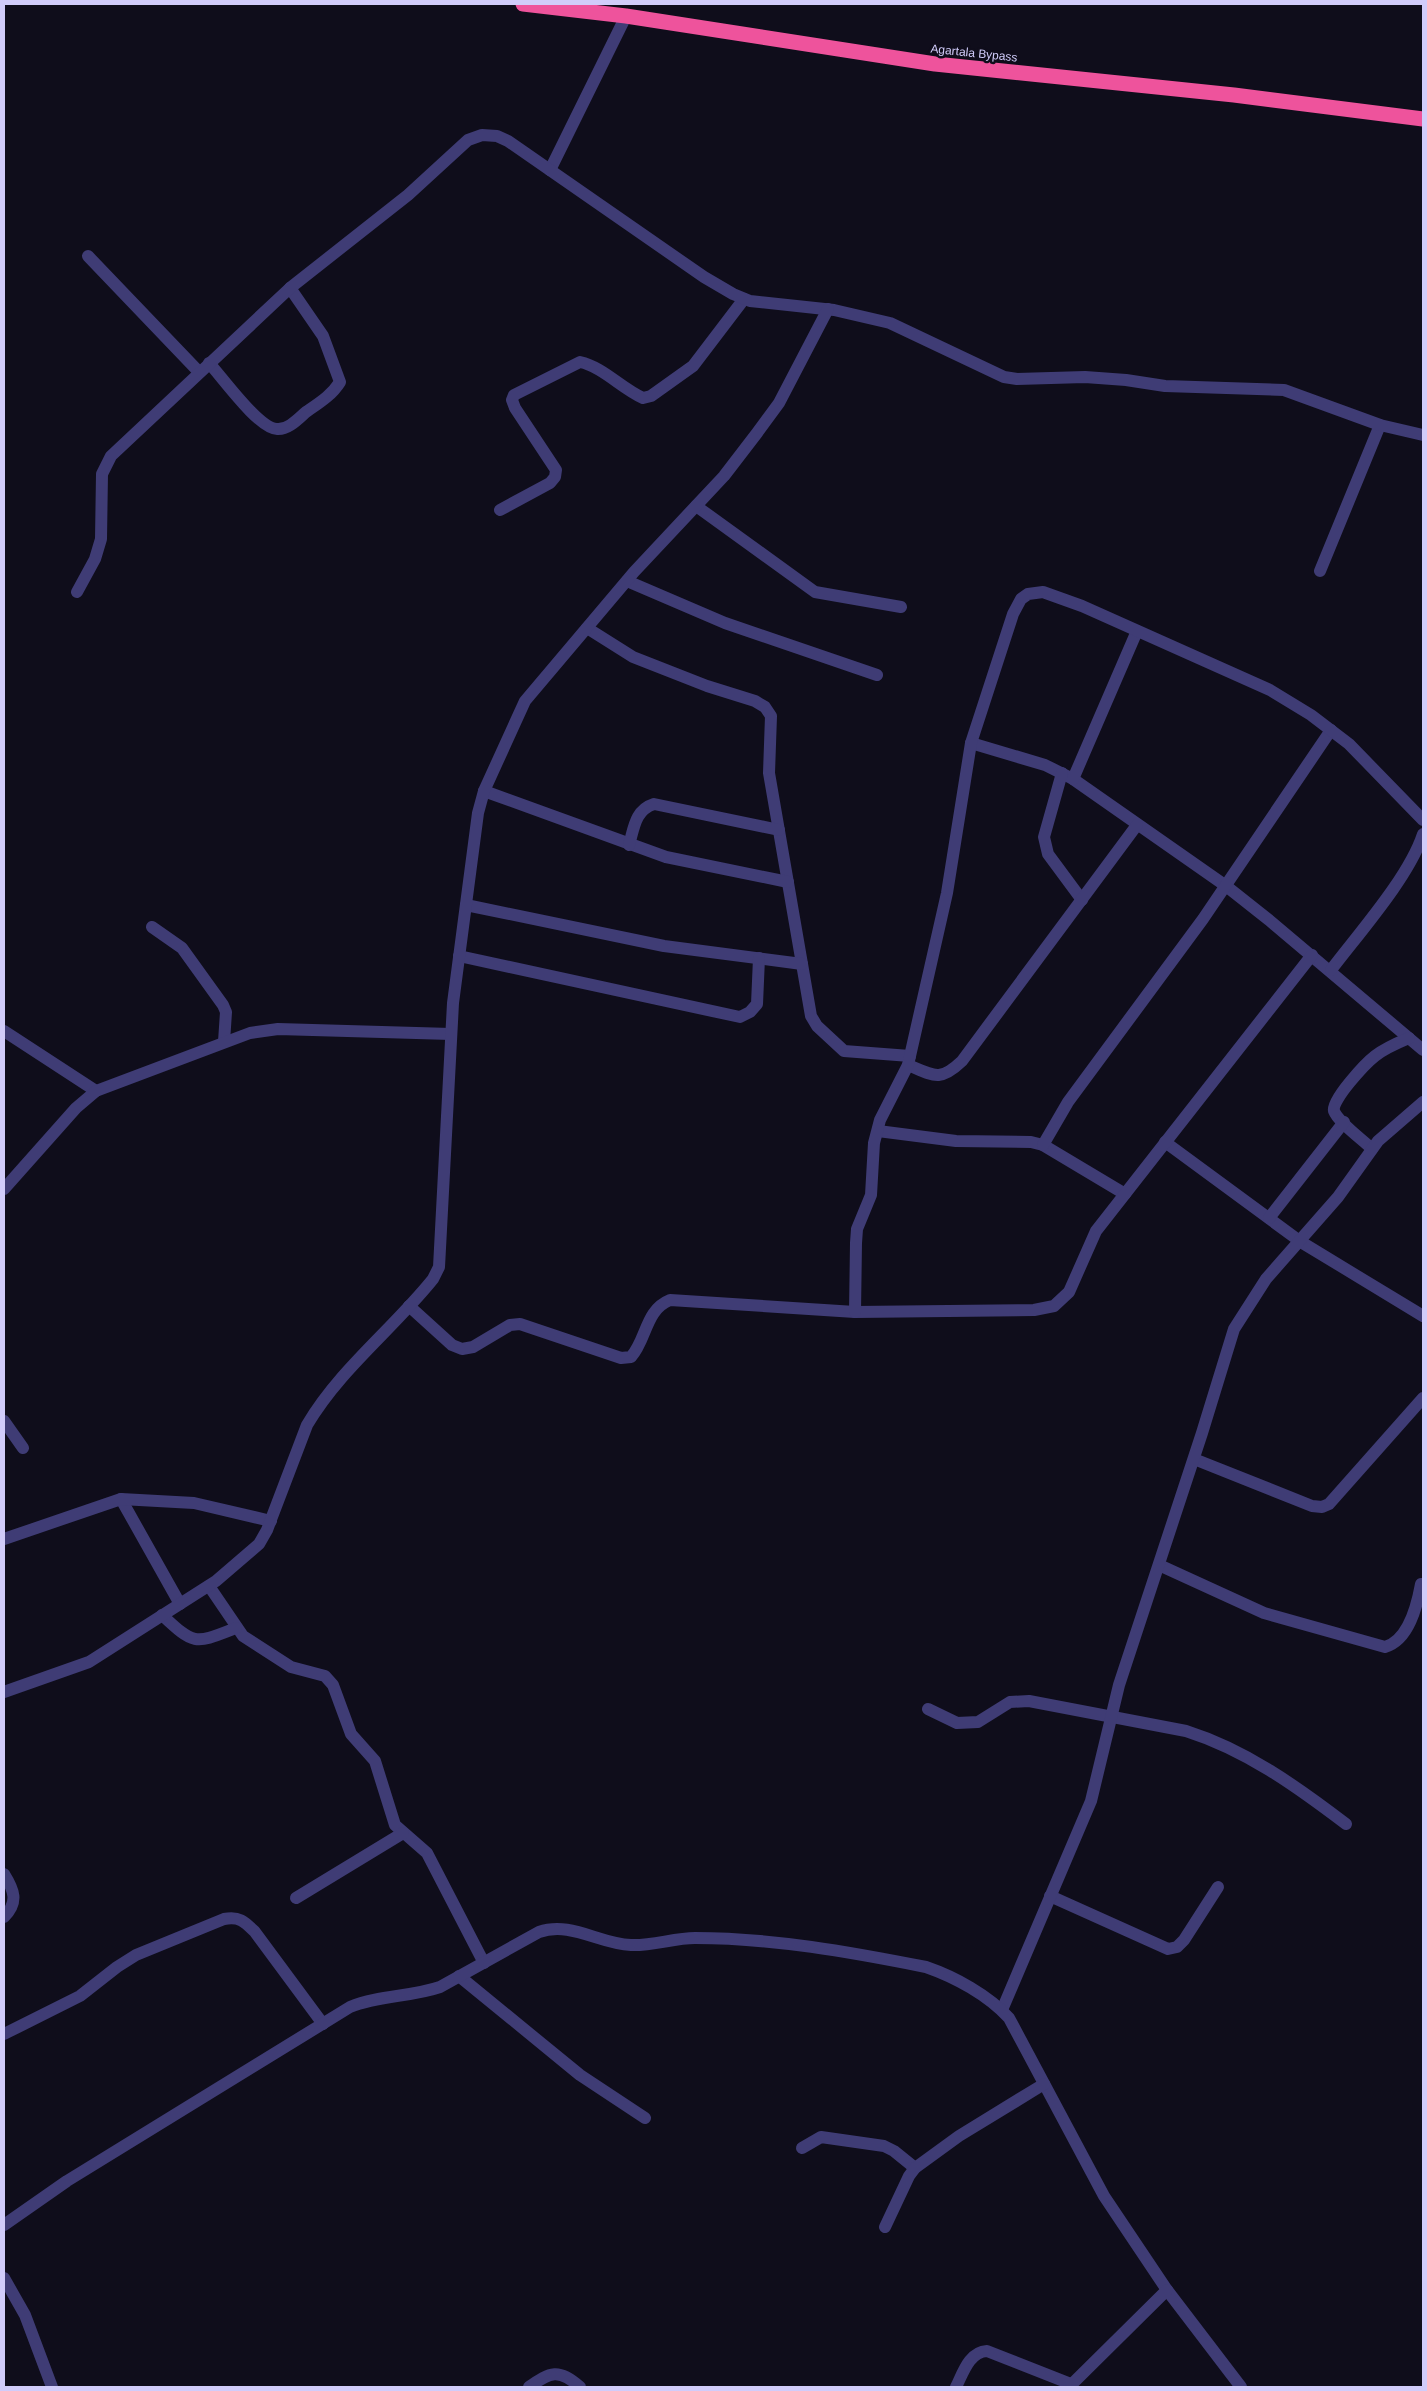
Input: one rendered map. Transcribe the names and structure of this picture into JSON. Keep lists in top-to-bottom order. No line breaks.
{"streets":{"highway":["Agartala Bypass"]}}
